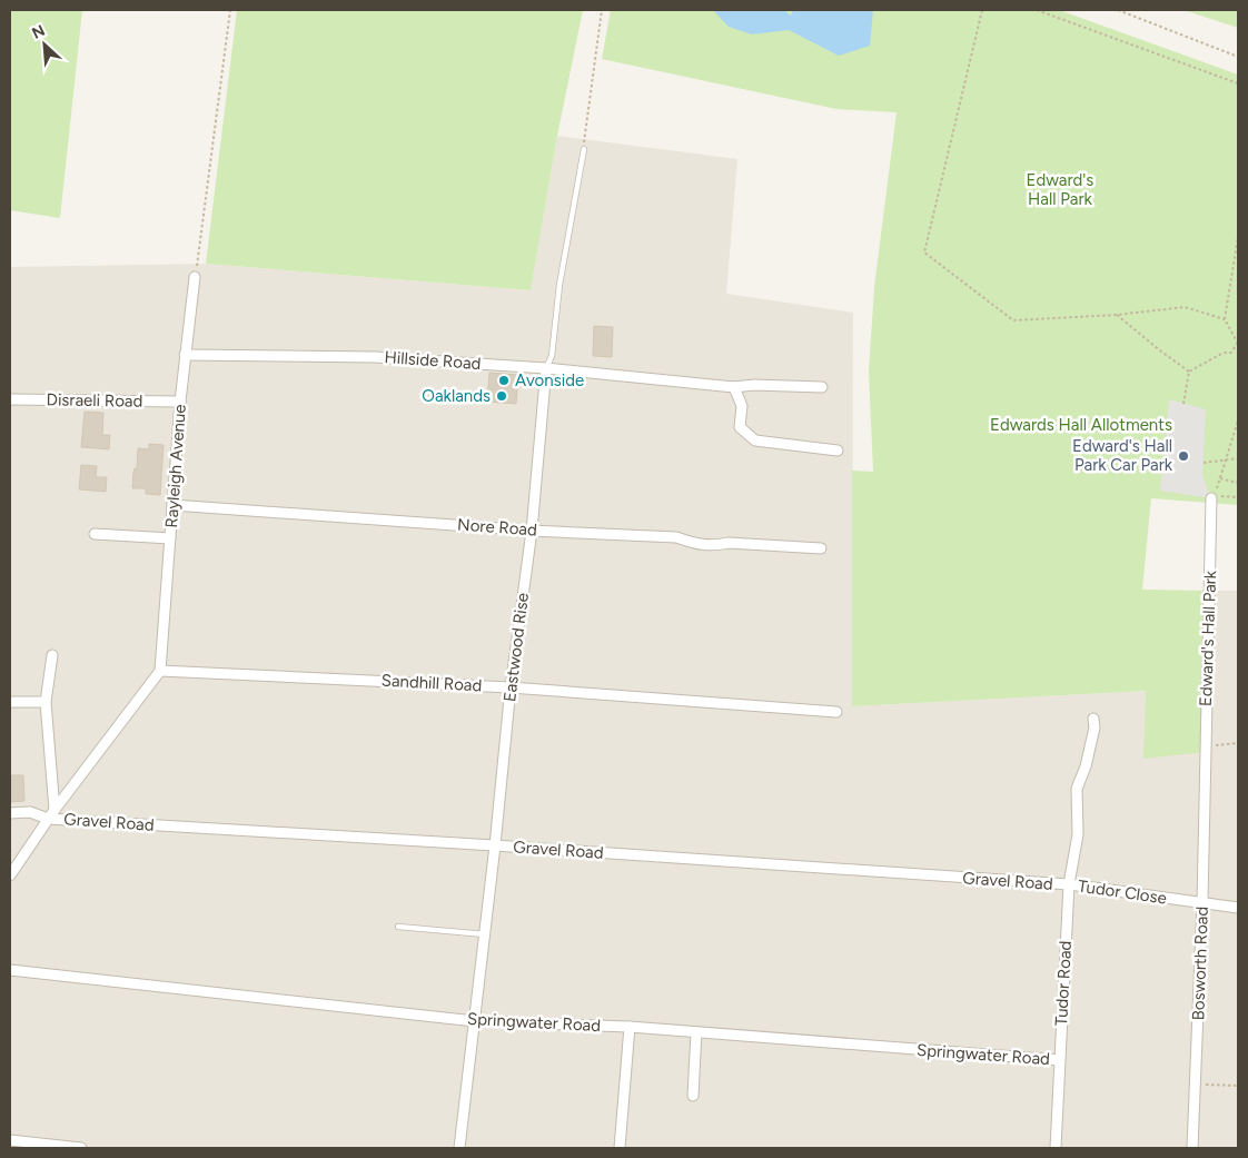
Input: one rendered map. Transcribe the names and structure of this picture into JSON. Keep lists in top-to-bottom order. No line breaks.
{"streets":{"street":["Hillside Road","Disraeli Road","Rayleigh Avenue","Nore Road","Edward's Hall Park","Eastwood Rise","Sandhill Road","Gravel Road","Tudor Close","Bosworth Road","Tudor Road","Springwater Road"]},"crossings":[["Hillside Road","Rayleigh Avenue"],["Hillside Road","Eastwood Rise"],["Disraeli Road","Rayleigh Avenue"],["Rayleigh Avenue","Nore Road"],["Rayleigh Avenue","Sandhill Road"],["Nore Road","Eastwood Rise"],["Edward's Hall Park","Bosworth Road"],["Eastwood Rise","Sandhill Road"],["Eastwood Rise","Gravel Road"],["Eastwood Rise","Springwater Road"],["Gravel Road","Tudor Close"],["Gravel Road","Tudor Road"],["Tudor Close","Bosworth Road"],["Tudor Close","Tudor Road"],["Tudor Road","Springwater Road"]],"parks":["Edward's Hall Park","Edwards Hall Allotments"],"places":["Avonside","Oaklands","Edward's Hall Park Car Park"],"north":"top left"}
